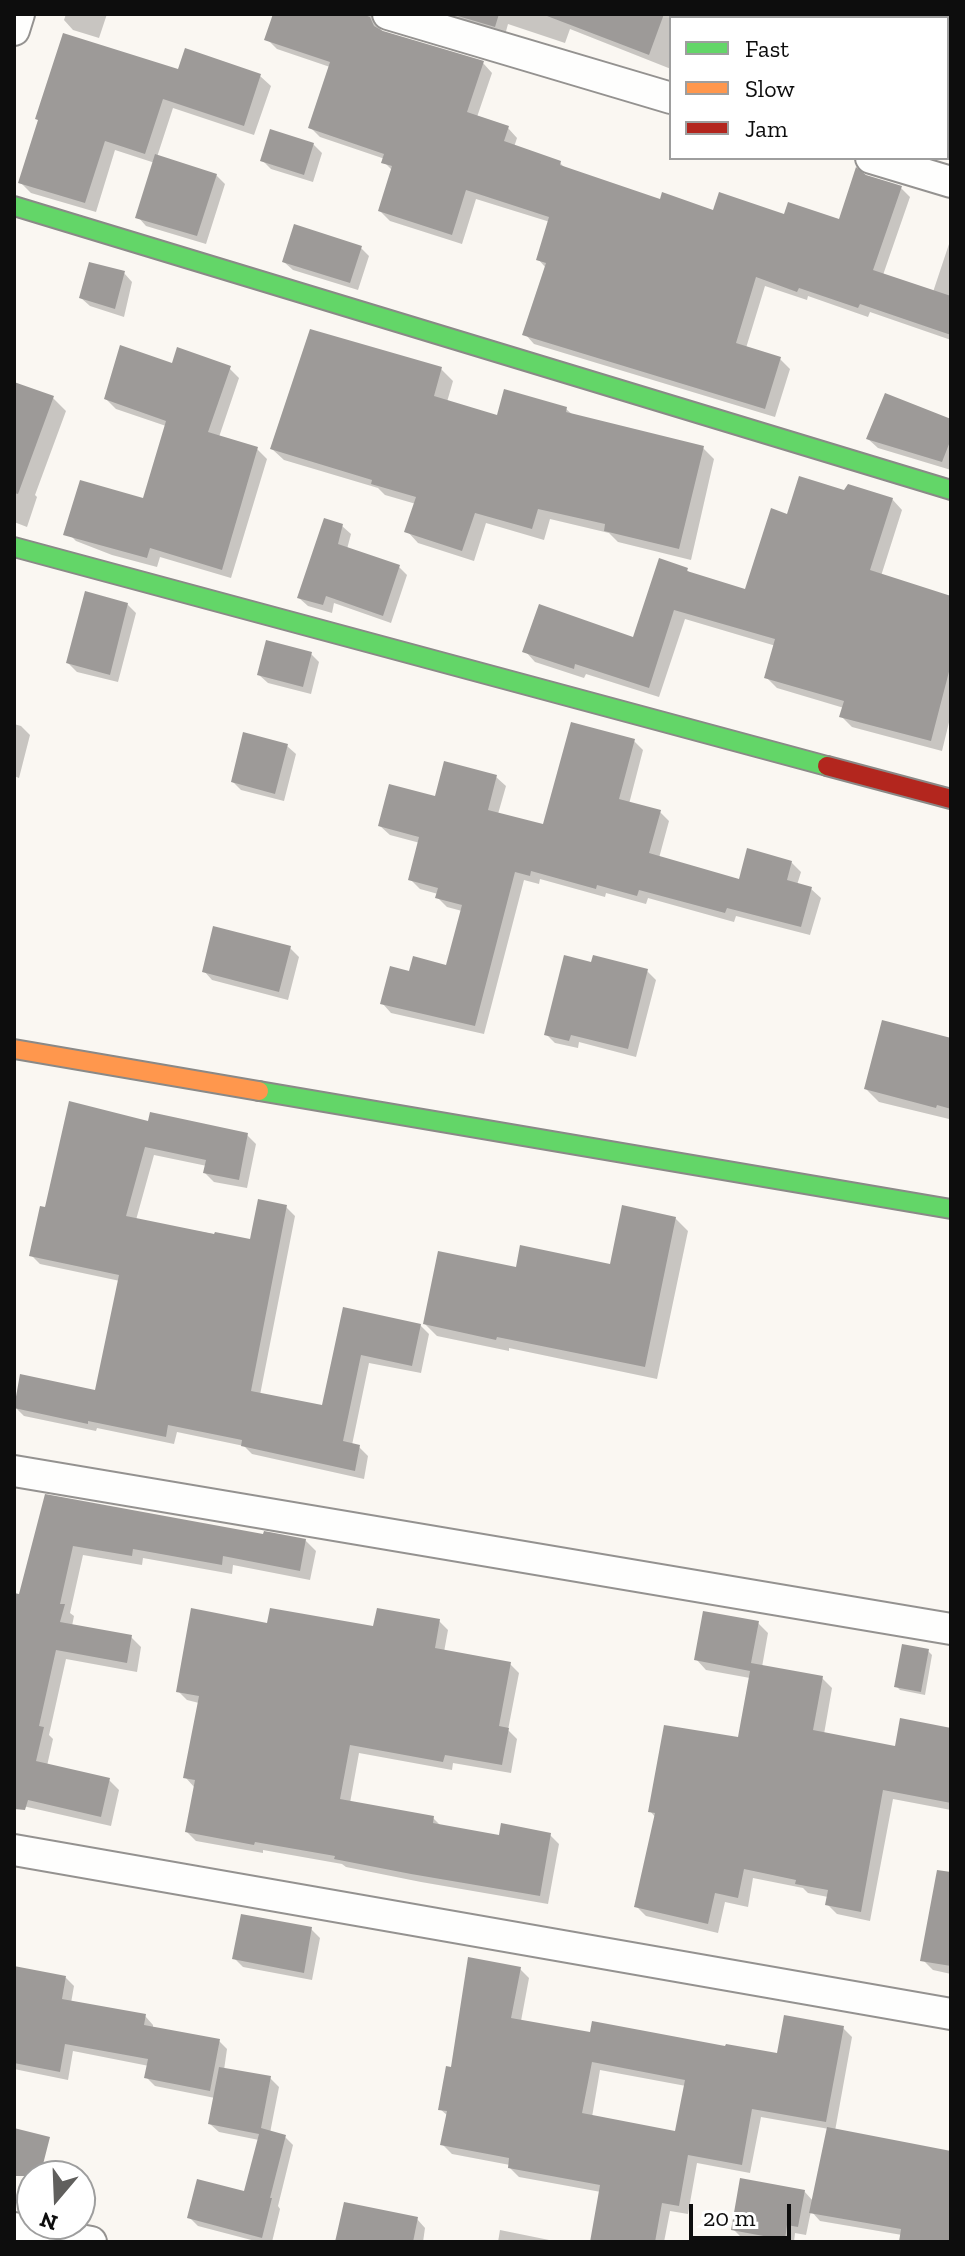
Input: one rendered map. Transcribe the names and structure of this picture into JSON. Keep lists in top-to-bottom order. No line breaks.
{"legend":["Fast","Slow","Jam"],"scale_bar":"20 m","north":"bottom"}
